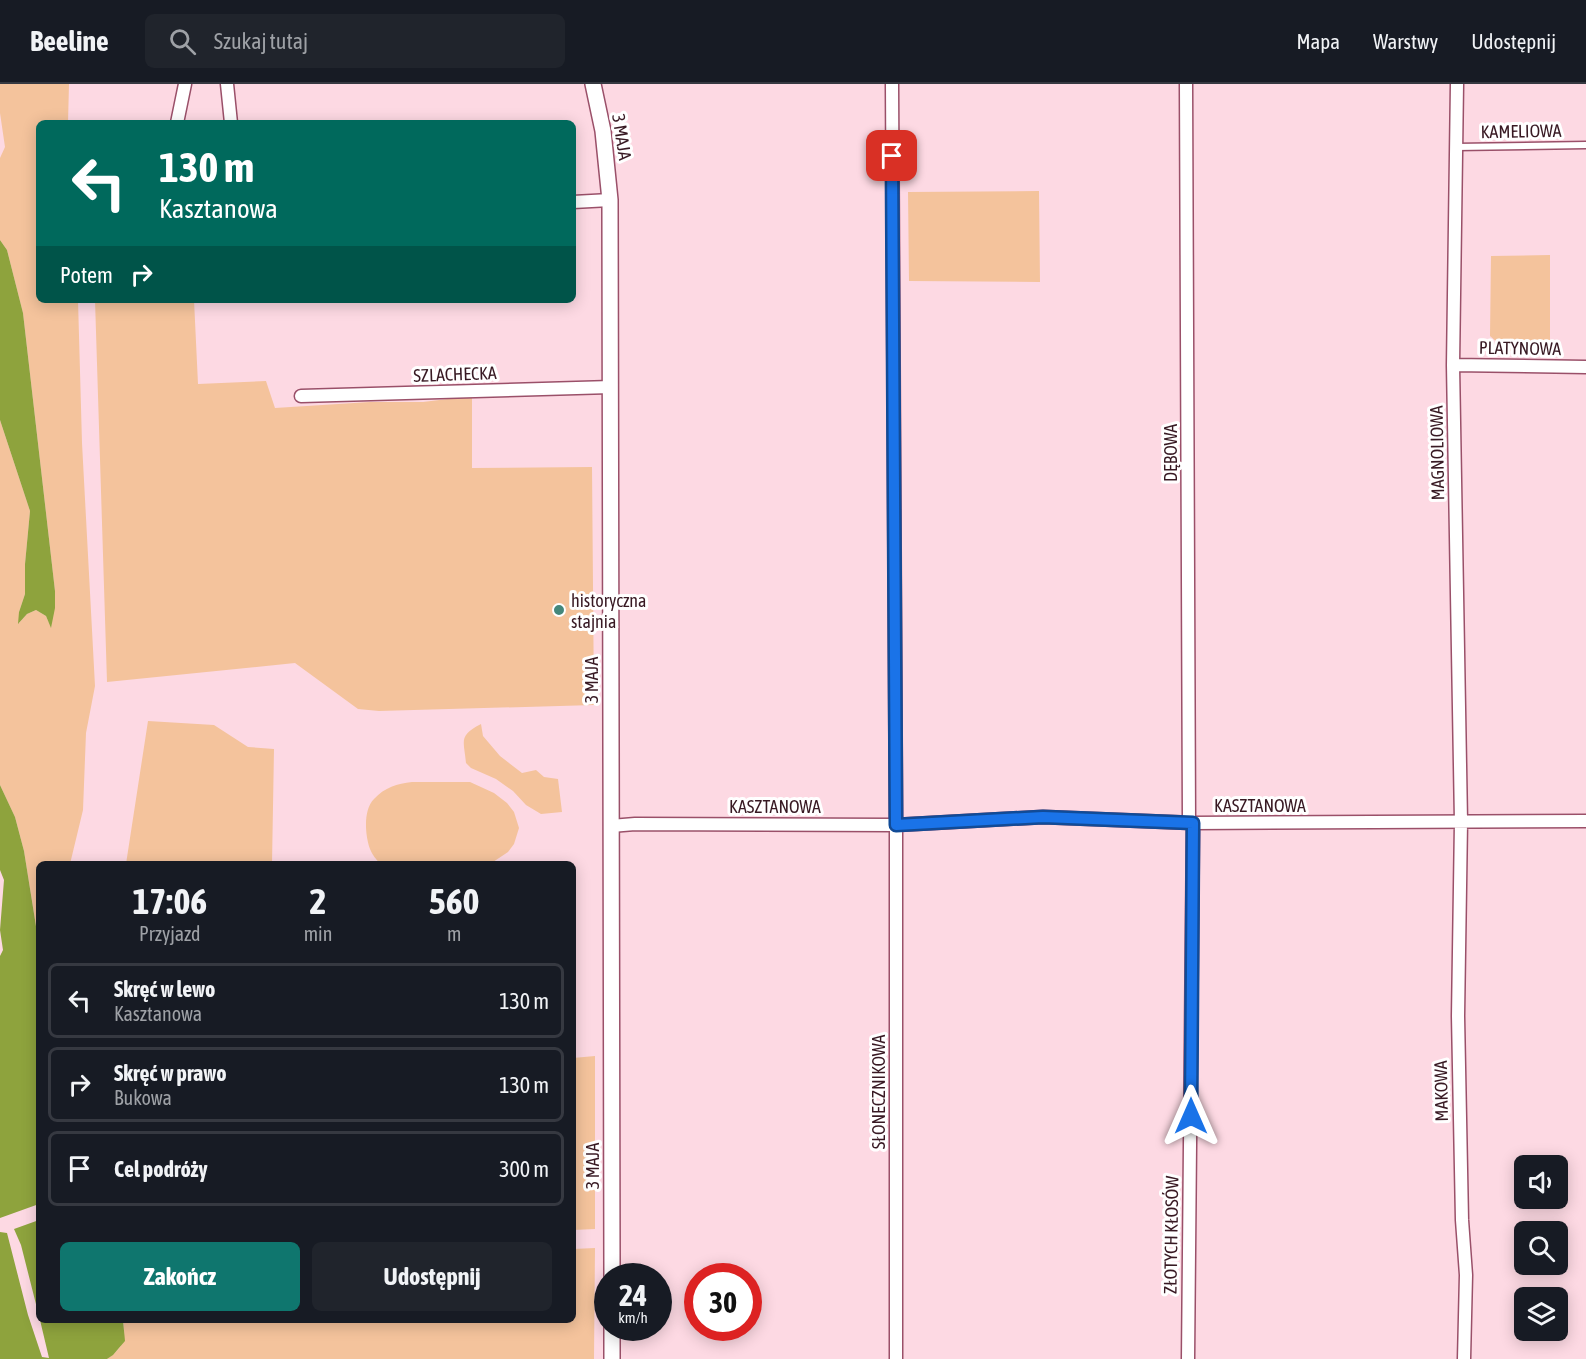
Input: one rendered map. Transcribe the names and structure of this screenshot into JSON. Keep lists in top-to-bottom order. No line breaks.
{"streets":{"street":["3 MAJA","PLATYNOWA","SZLACHECKA","DĘBOWA","MAGNOLIOWA","KASZTANOWA","MAKOWA","SŁONECZNIKOWA","ZŁOTYCH KŁOSÓW"],"lane":["KAMELIOWA"]},"crossings":[["KAMELIOWA","MAGNOLIOWA"],["3 MAJA","SZLACHECKA"],["3 MAJA","KASZTANOWA"],["PLATYNOWA","MAGNOLIOWA"],["DĘBOWA","KASZTANOWA"],["DĘBOWA","ZŁOTYCH KŁOSÓW"],["MAGNOLIOWA","KASZTANOWA"],["MAGNOLIOWA","MAKOWA"],["KASZTANOWA","MAKOWA"],["KASZTANOWA","SŁONECZNIKOWA"],["KASZTANOWA","ZŁOTYCH KŁOSÓW"]],"places":["historyczna stajnia"],"page":{"header":"Beeline","search":"Szukaj tutaj","nav":["Mapa","Warstwy","Udostępnij"],"turn":["130 m","Kasztanowa"],"then":"Potem","eta":["17:06","Przyjazd","2","min","560","m"],"list":[{"name":"Skręć w lewo","note":"Kasztanowa","value":"130 m"},{"name":"Skręć w prawo","note":"Bukowa","value":"130 m"},{"name":"Cel podróży","value":"300 m"}],"buttons":["Zakończ","Udostępnij"],"speed":"24 km/h","limit":"30"}}
